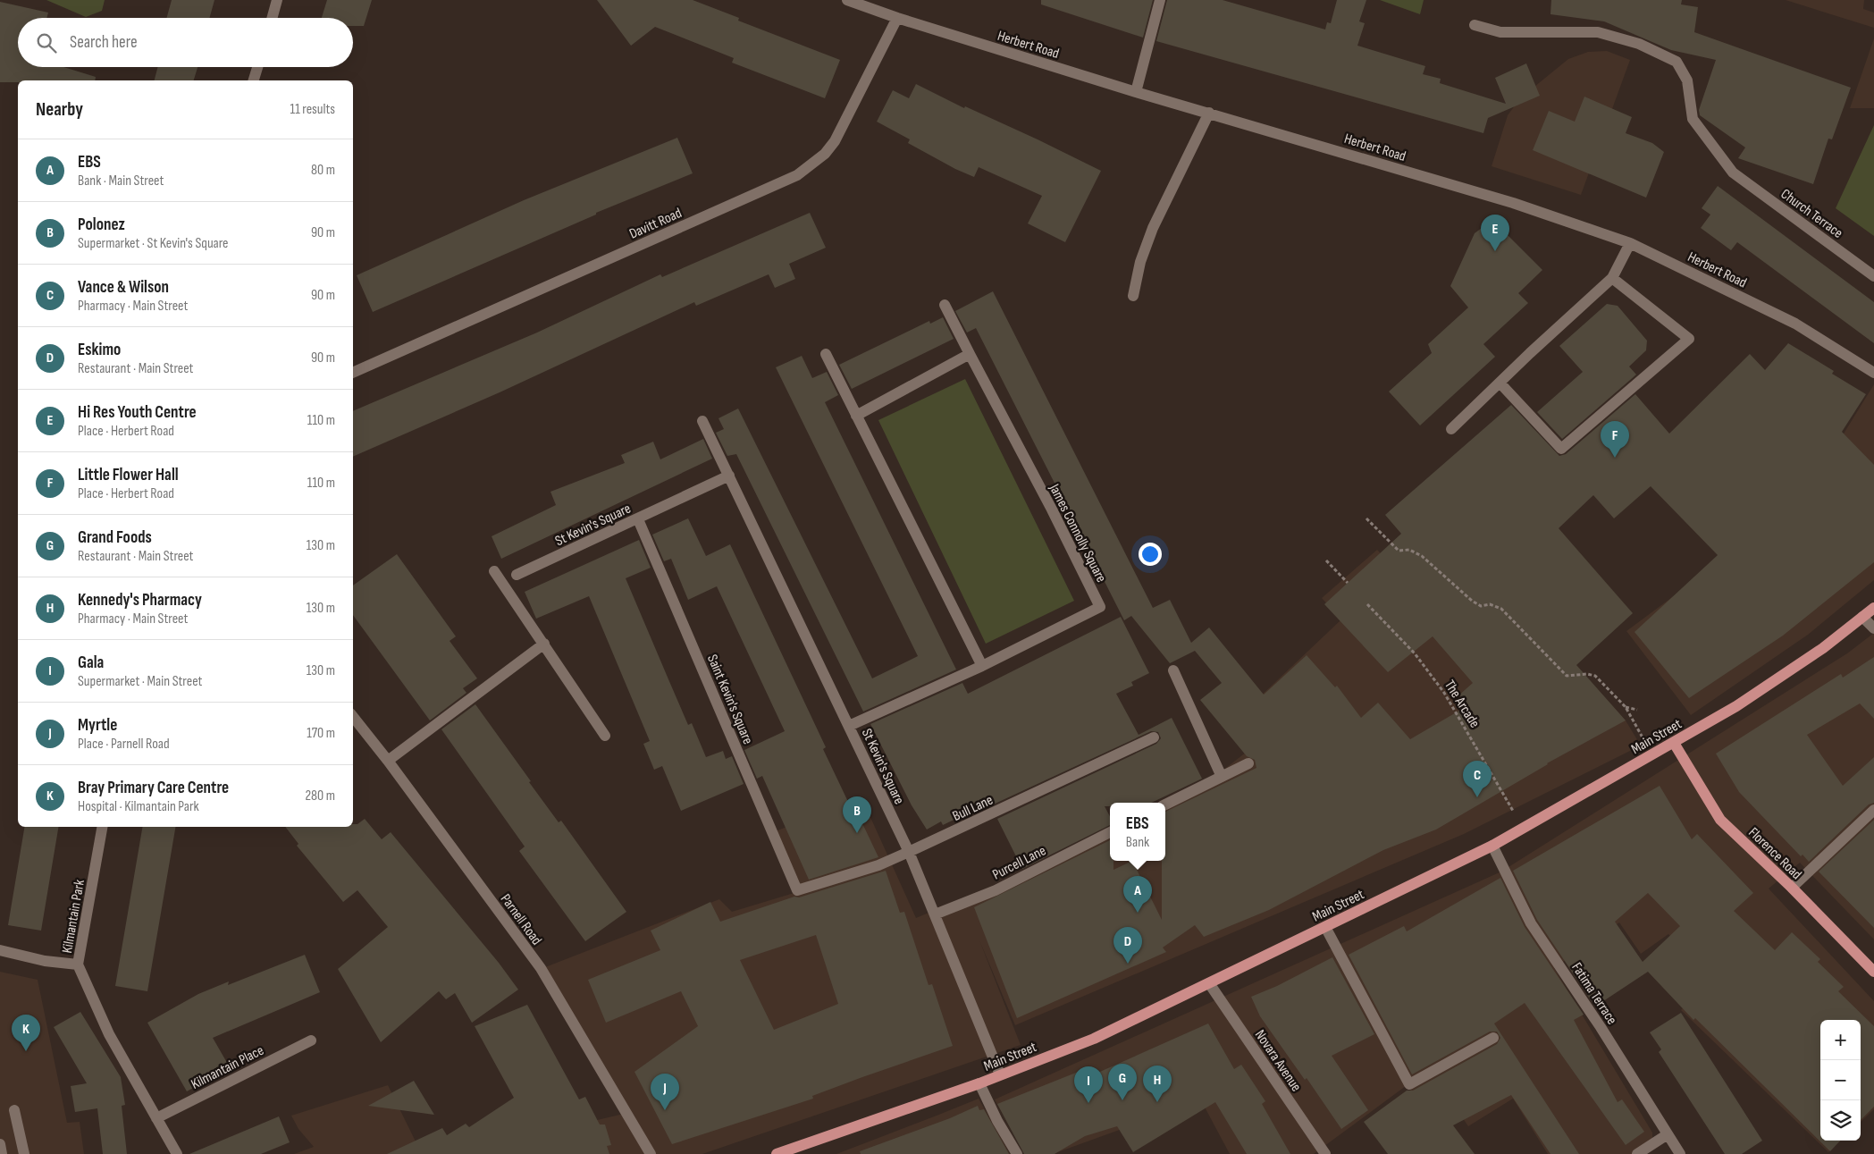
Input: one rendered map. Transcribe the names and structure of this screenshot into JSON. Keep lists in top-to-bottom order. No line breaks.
{"streets":{"main road":["Main Street","Florence Road"],"street":["Herbert Road","Church Terrace","Davitt Road","St Kevin's Square","James Connolly Square","Saint Kevin's Square","Bull Lane","Purcell Lane","Kilmantain Park","Parnell Road","Fatima Terrace","Novara Avenue","Kilmantain Place"],"path":["The Arcade"]},"crossings":[["Herbert Road","Davitt Road"],["St Kevin's Square","James Connolly Square"],["St Kevin's Square","Saint Kevin's Square"],["St Kevin's Square","Main Street"],["St Kevin's Square","Bull Lane"],["St Kevin's Square","Purcell Lane"],["Saint Kevin's Square","Bull Lane"],["The Arcade","Main Street"],["Main Street","Florence Road"],["Main Street","Fatima Terrace"],["Main Street","Novara Avenue"],["Kilmantain Park","Kilmantain Place"]],"page":{"search":"Search here","heading":["Nearby","11 results"],"list":[{"mark":"A","name":"EBS","note":"Bank · Main Street","value":"80 m"},{"mark":"B","name":"Polonez","note":"Supermarket · St Kevin's Square","value":"90 m"},{"mark":"C","name":"Vance & Wilson","note":"Pharmacy · Main Street","value":"90 m"},{"mark":"D","name":"Eskimo","note":"Restaurant · Main Street","value":"90 m"},{"mark":"E","name":"Hi Res Youth Centre","note":"Place · Herbert Road","value":"110 m"},{"mark":"F","name":"Little Flower Hall","note":"Place · Herbert Road","value":"110 m"},{"mark":"G","name":"Grand Foods","note":"Restaurant · Main Street","value":"130 m"},{"mark":"H","name":"Kennedy's Pharmacy","note":"Pharmacy · Main Street","value":"130 m"},{"mark":"I","name":"Gala","note":"Supermarket · Main Street","value":"130 m"},{"mark":"J","name":"Myrtle","note":"Place · Parnell Road","value":"170 m"},{"mark":"K","name":"Bray Primary Care Centre","note":"Hospital · Kilmantain Park","value":"280 m"}],"pins":["E","F","C","B","A","D","K","G","H","I","J"],"popup":["EBS","Bank"],"map_buttons":["+","−"]}}
